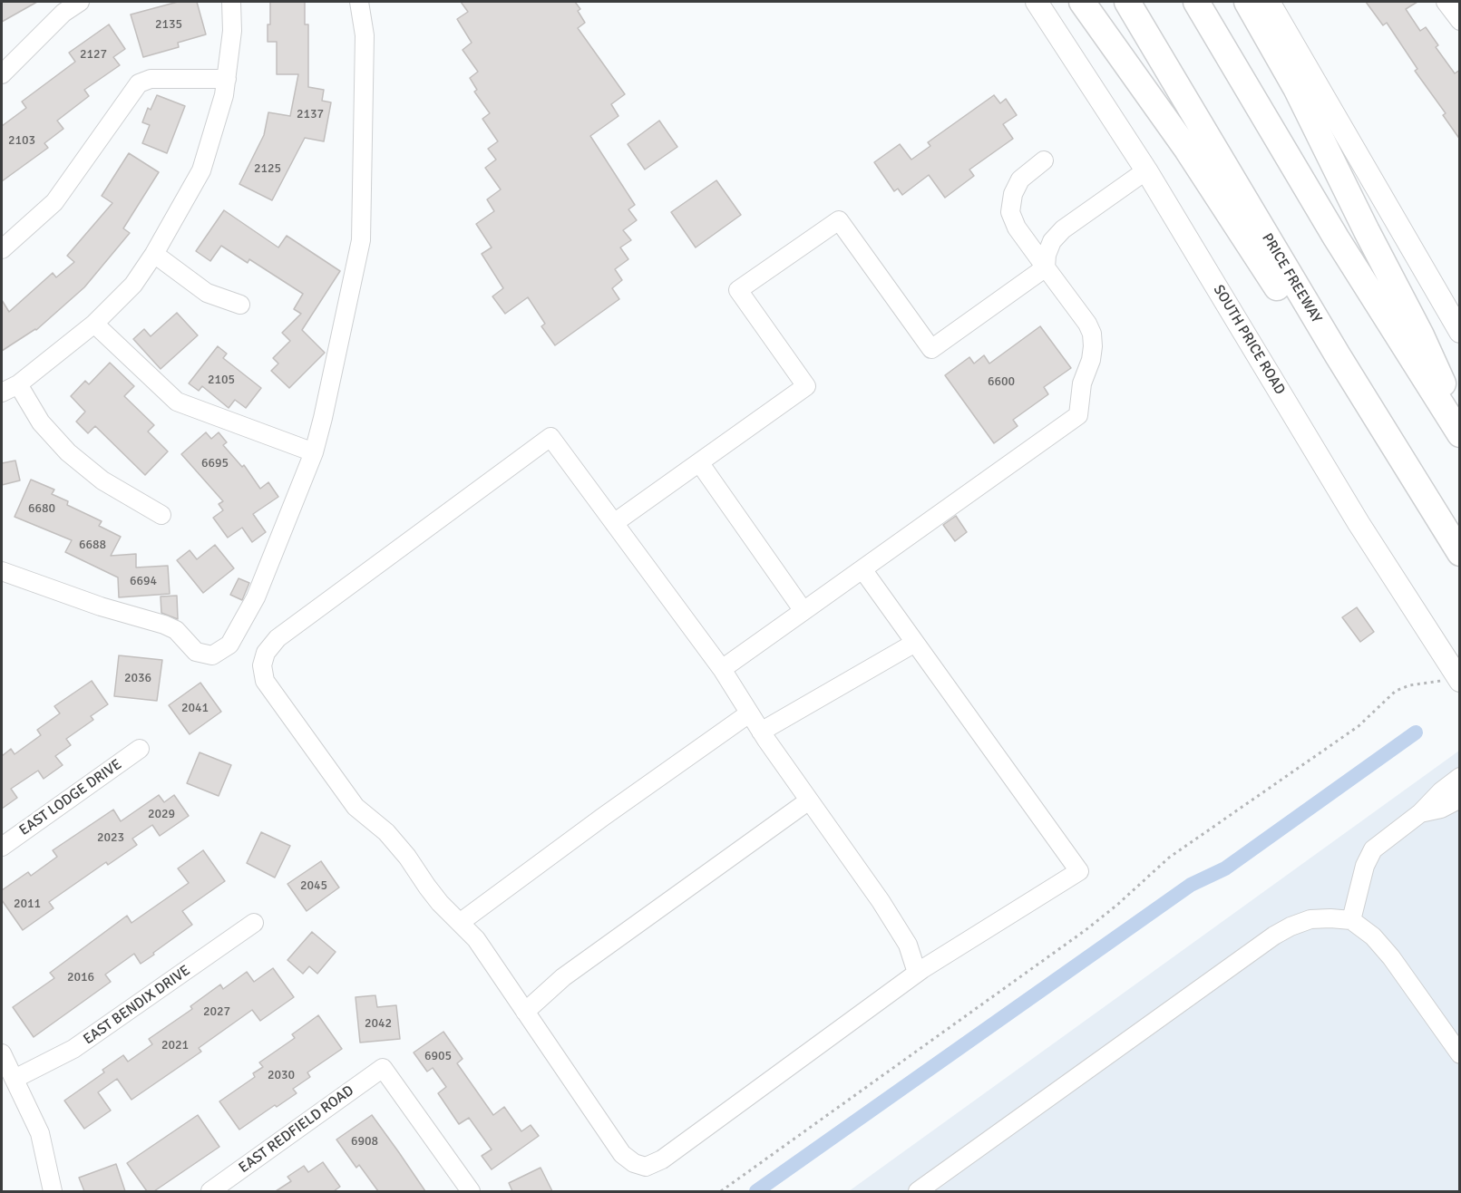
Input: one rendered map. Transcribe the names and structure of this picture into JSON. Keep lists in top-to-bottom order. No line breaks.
{"streets":{"highway":["PRICE FREEWAY"],"main road":["SOUTH PRICE ROAD"],"street":["EAST LODGE DRIVE","EAST BENDIX DRIVE","EAST REDFIELD ROAD"]},"house_numbers":["2135","2127","2137","2103","2125","2105","6600","6695","6680","6688","6694","2036","2041","2029","2023","2045","2011","2016","2027","2042","2021","6905","2030","6908"]}
